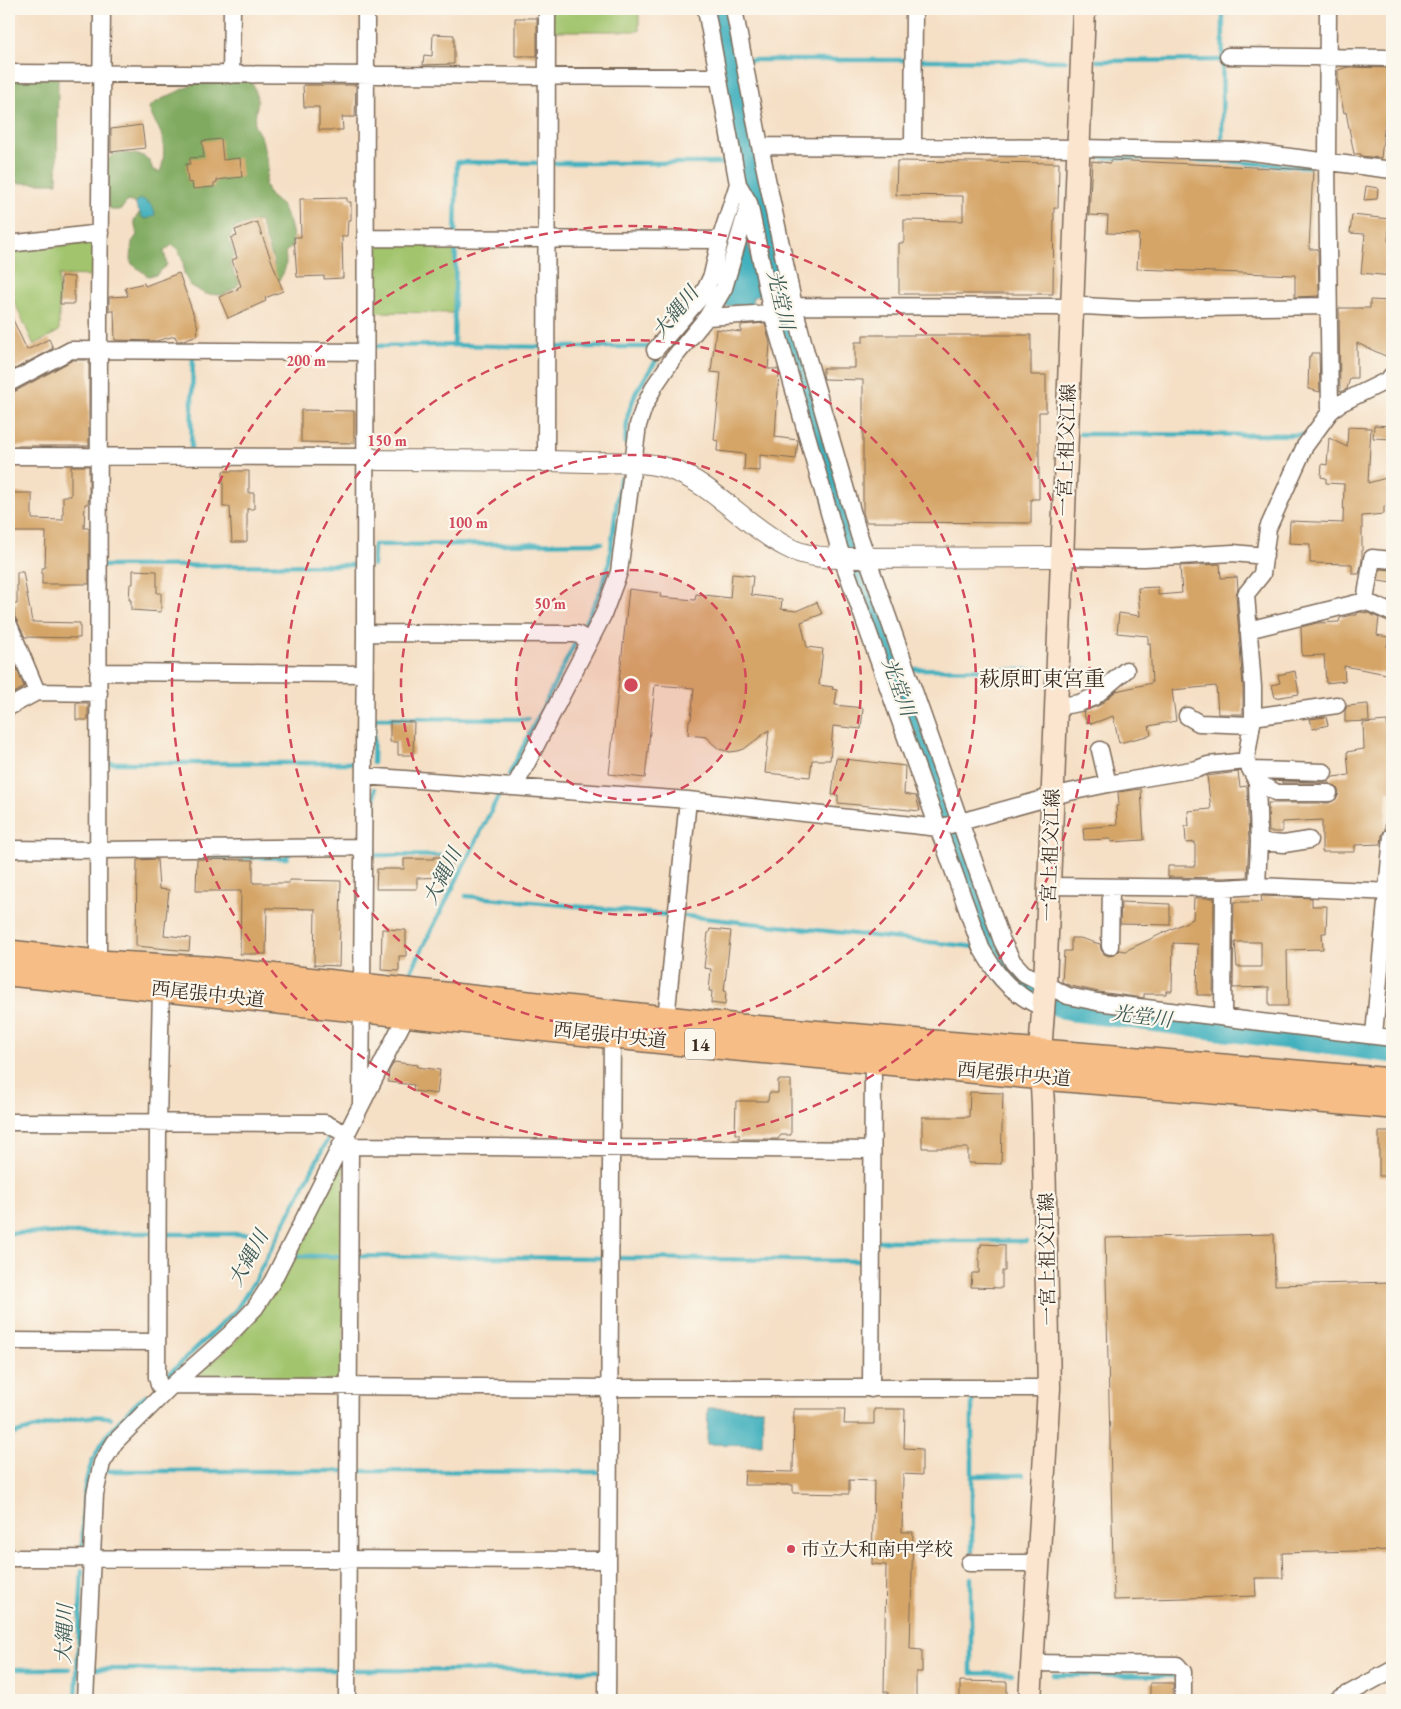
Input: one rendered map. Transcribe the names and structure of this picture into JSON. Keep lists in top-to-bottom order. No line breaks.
{"streets":{"main road":["一宮上祖父江線","西尾張中央道","14"]},"crossings":[["一宮上祖父江線","西尾張中央道"]],"districts":["萩原町東宮重"],"water":["光堂川","大縄川"],"places":["市立大和南中学校"],"rings":["200 m","150 m","100 m","50 m"]}
